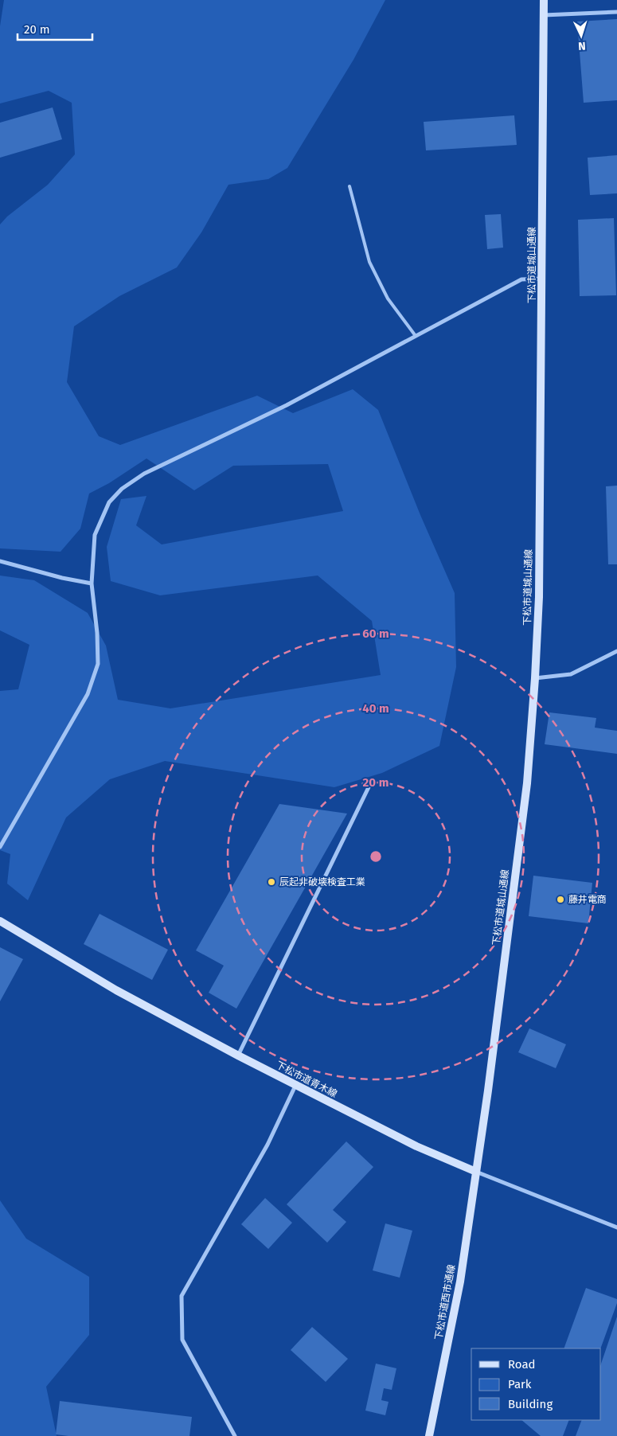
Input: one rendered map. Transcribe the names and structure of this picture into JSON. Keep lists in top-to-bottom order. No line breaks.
{"streets":{"street":["下松市道城山通線","下松市道青木線","下松市道西市通線"]},"crossings":[["下松市道城山通線","下松市道青木線"],["下松市道城山通線","下松市道西市通線"],["下松市道青木線","下松市道西市通線"]],"places":["辰起非破壊検査工業","藤井電商"],"legend":["Road","Park","Building"],"scale_bar":"20 m","north":"bottom","rings":["60 m","40 m","20 m"]}
